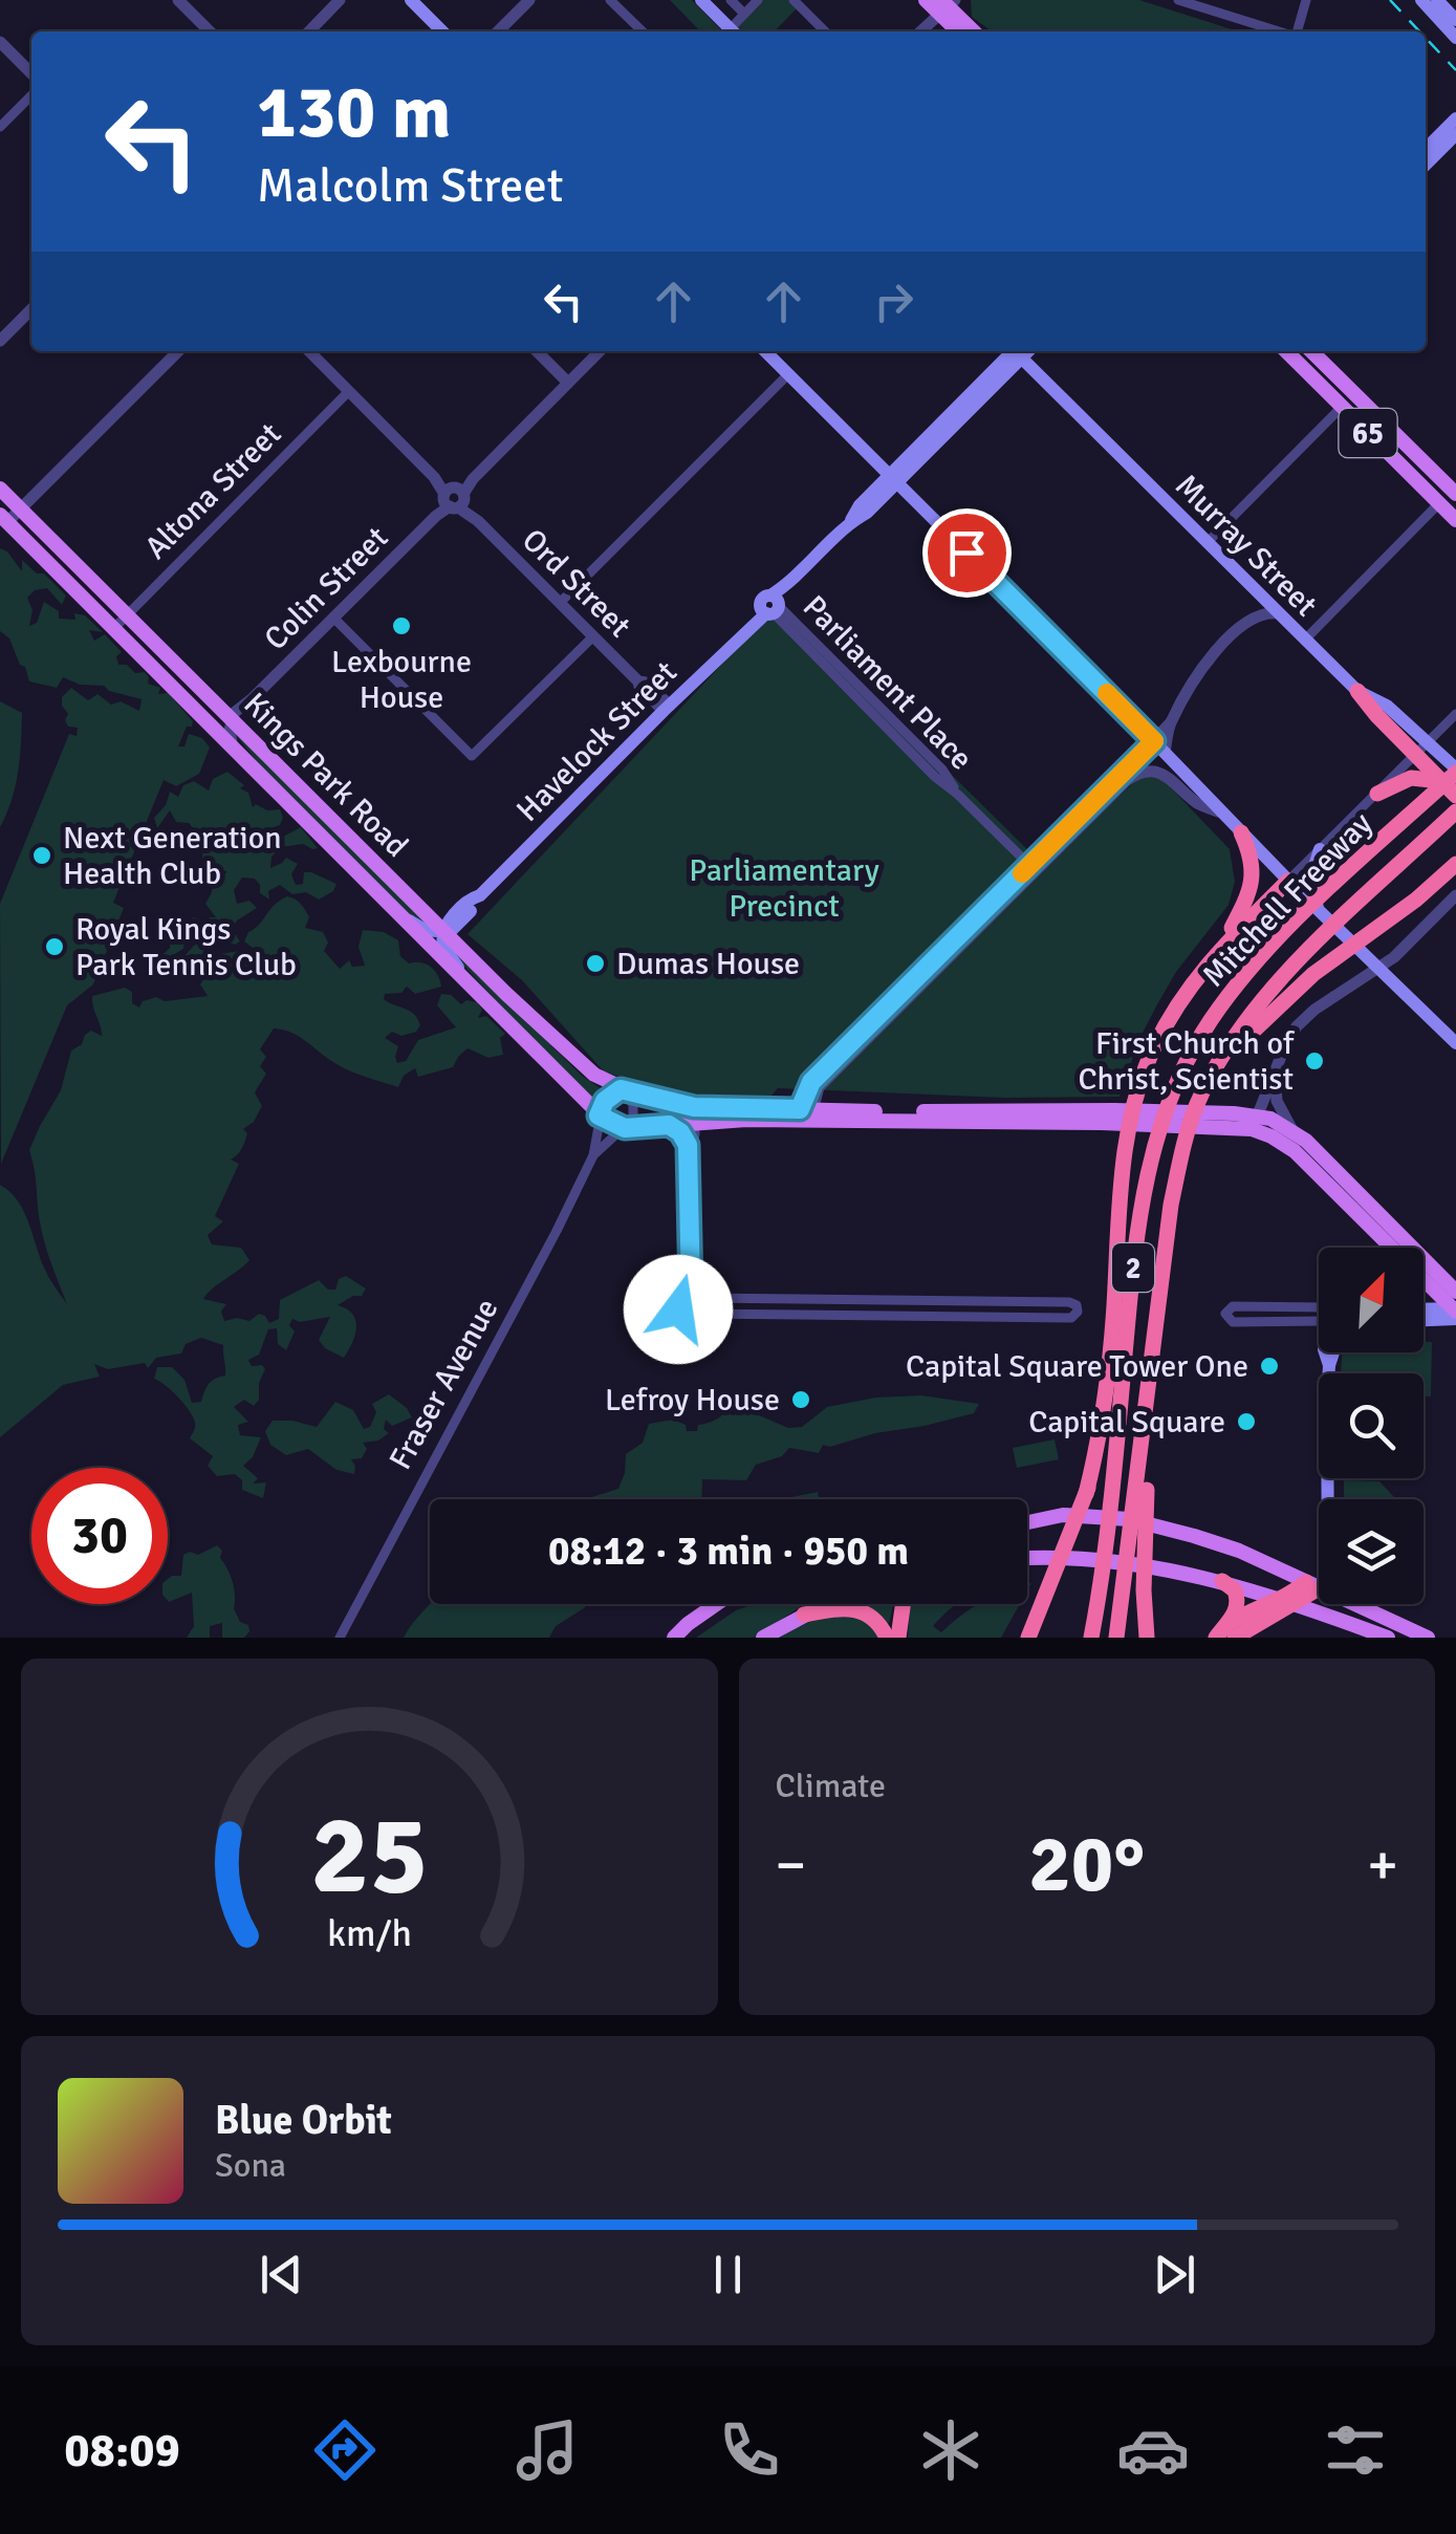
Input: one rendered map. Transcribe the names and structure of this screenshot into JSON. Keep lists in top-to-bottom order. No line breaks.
{"streets":{"highway":["Mitchell Freeway","2"],"main road":["65","Murray Street","Havelock Street","Kings Park Road"],"street":["Altona Street","Ord Street","Colin Street","Parliament Place","Fraser Avenue"]},"crossings":[["Altona Street","Ord Street"],["Altona Street","Kings Park Road"],["Ord Street","Colin Street"],["Ord Street","Havelock Street"],["Colin Street","Kings Park Road"],["Parliament Place","Havelock Street"],["Havelock Street","Kings Park Road"],["Kings Park Road","Fraser Avenue"]],"parks":["Parliamentary Precinct"],"places":["Lexbourne House","Next Generation Health Club","Royal Kings Park Tennis Club","Dumas House","First Church of Christ, Scientist","Capital Square Tower One","Lefroy House","Capital Square"],"north":"top right","page":{"turn":["130 m","Malcolm Street"],"limit":"30","trip":"08:12 · 3 min · 950 m","tile":"Climate","heat":["−","20°","+"],"song":["Blue Orbit","Sona"],"tabs":"08:09","gauge":["25","km/h"]}}
